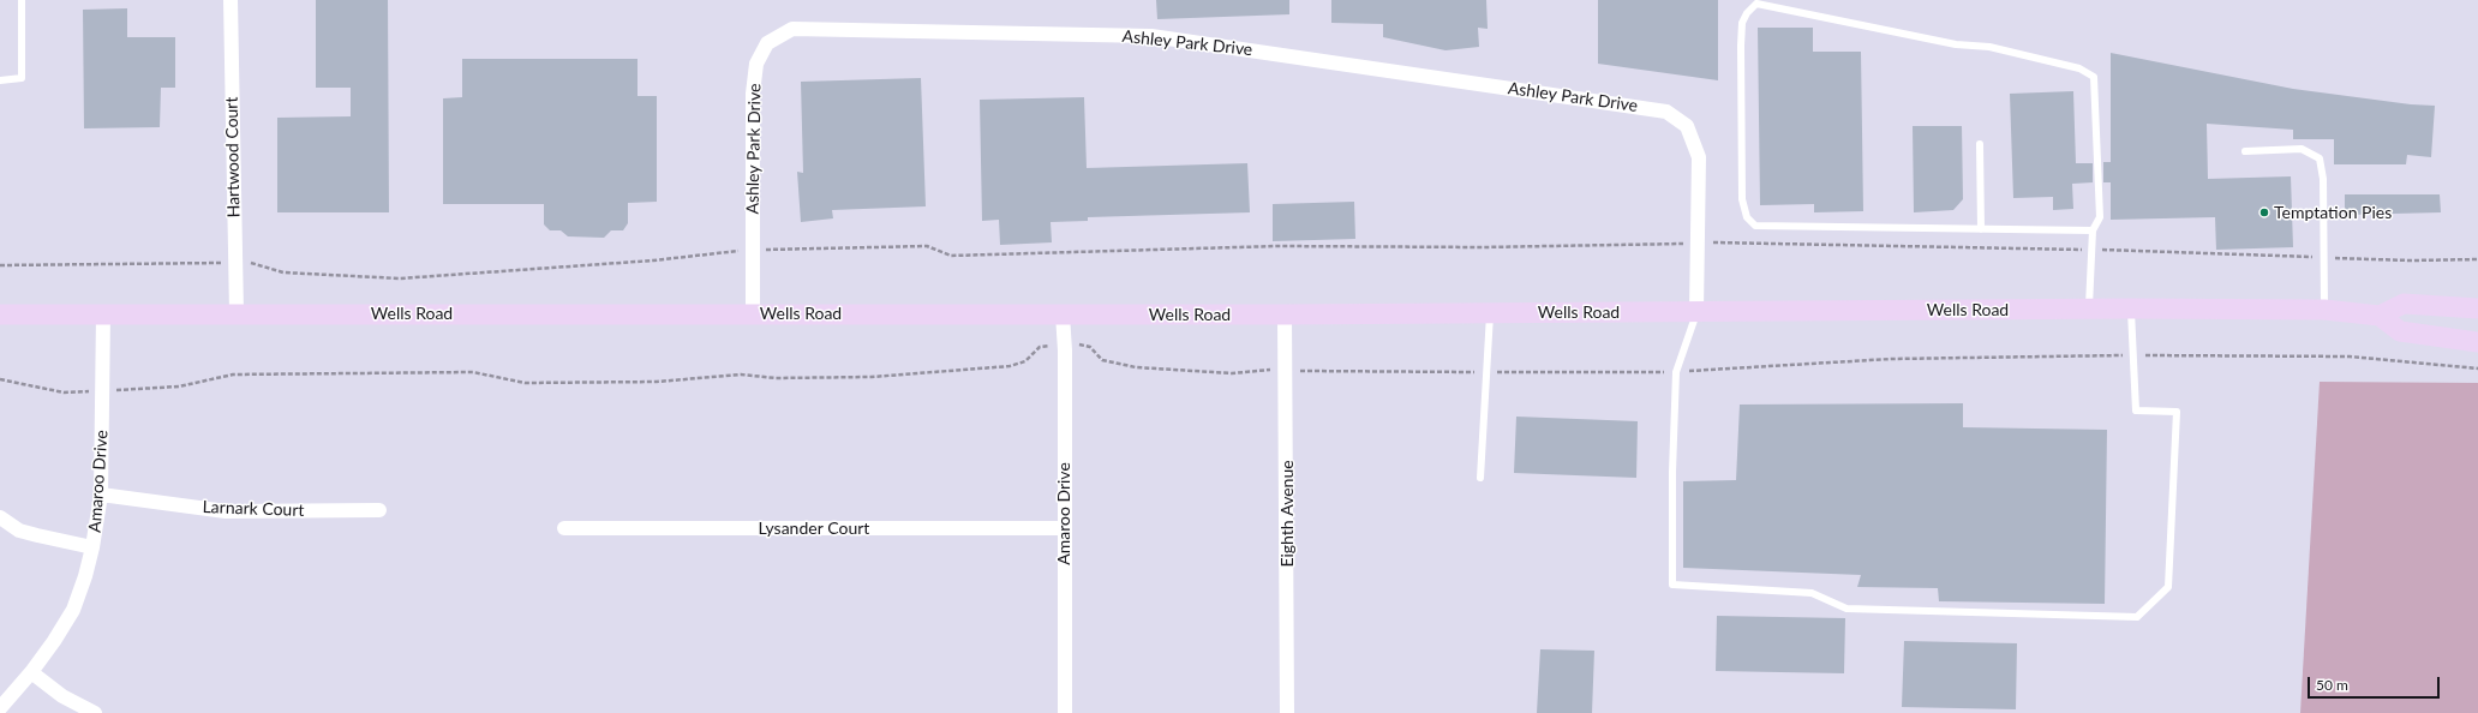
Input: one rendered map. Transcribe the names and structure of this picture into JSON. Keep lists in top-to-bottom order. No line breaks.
{"streets":{"main road":["Wells Road"],"street":["Ashley Park Drive","Hartwood Court","Amaroo Drive","Larnark Court","Eighth Avenue","Lysander Court"]},"crossings":[["Ashley Park Drive","Wells Road"],["Hartwood Court","Wells Road"],["Wells Road","Amaroo Drive"],["Wells Road","Eighth Avenue"],["Amaroo Drive","Larnark Court"],["Amaroo Drive","Lysander Court"]],"places":["Temptation Pies"],"scale_bar":"50 m"}
